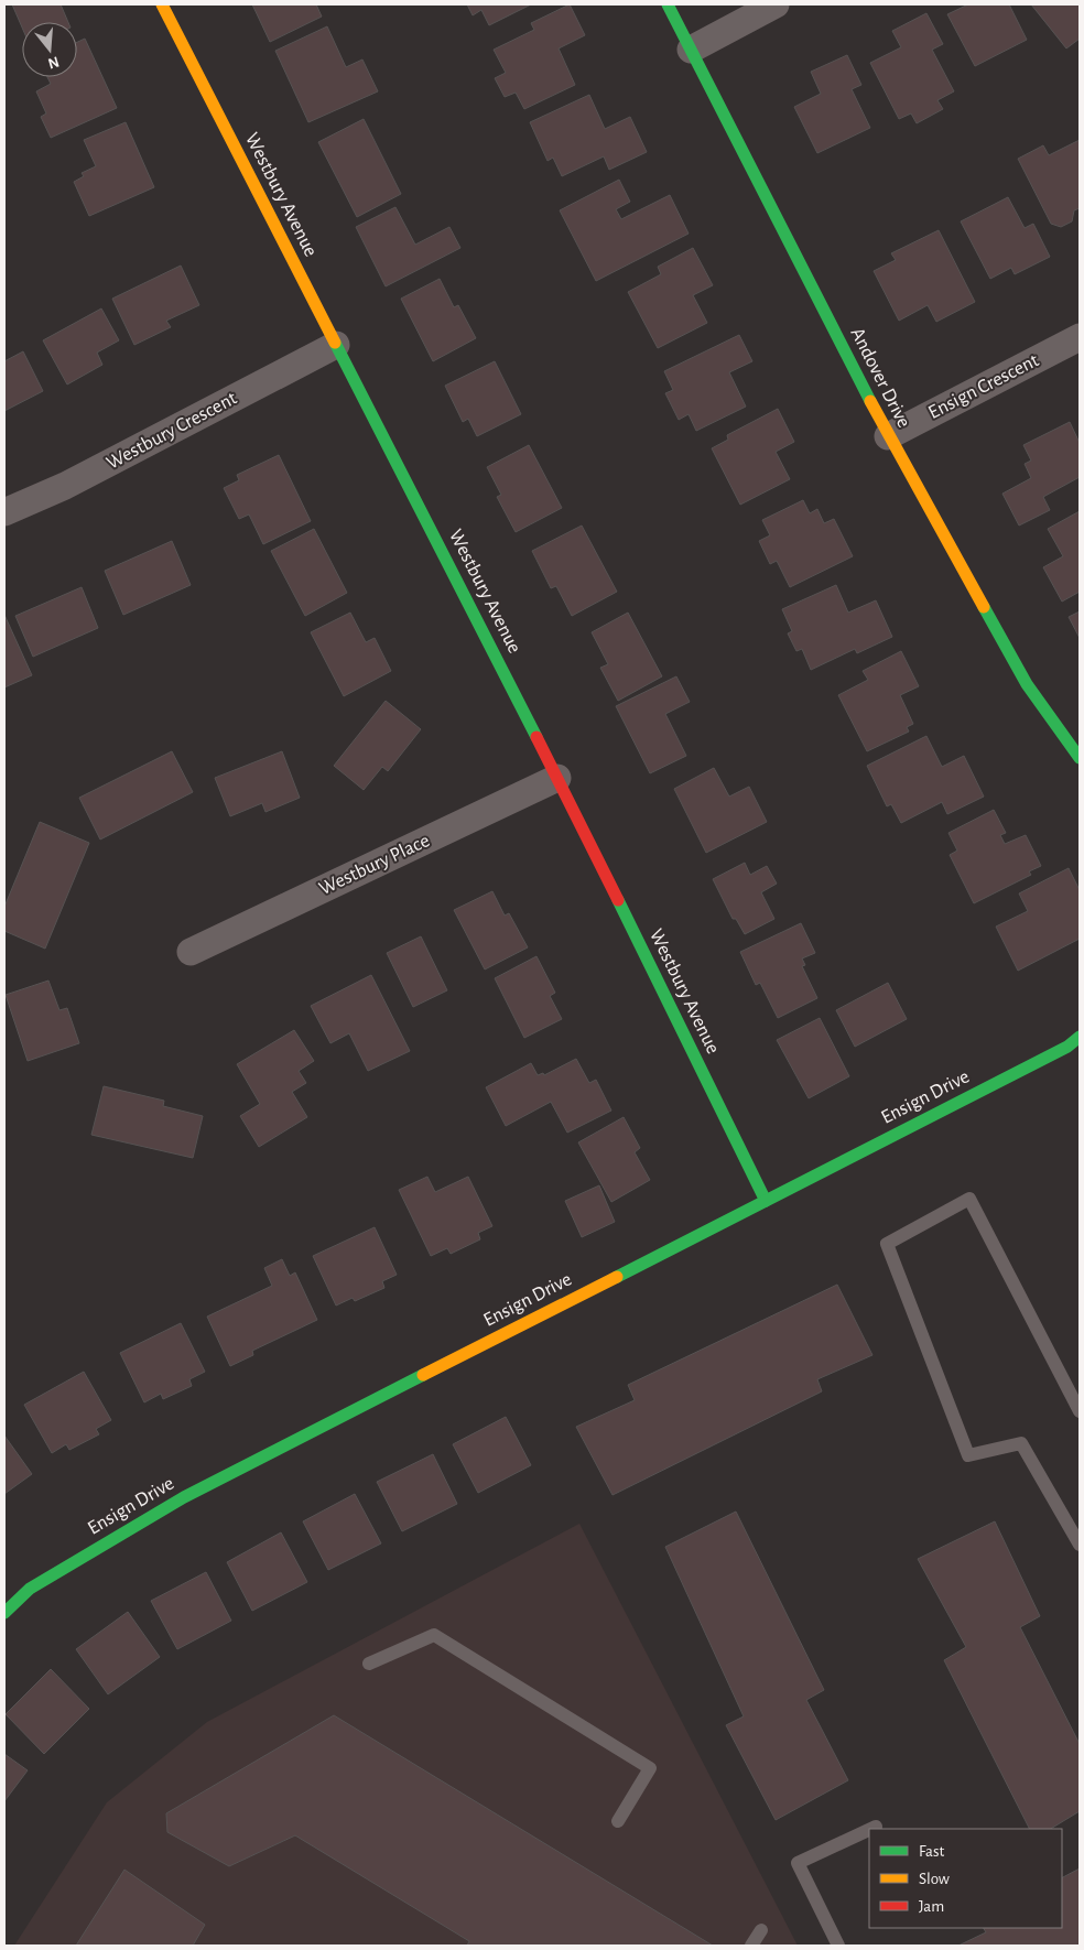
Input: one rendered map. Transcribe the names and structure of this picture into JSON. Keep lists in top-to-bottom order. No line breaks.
{"streets":{"street":["Westbury Avenue","Andover Drive","Ensign Crescent","Westbury Crescent","Westbury Place","Ensign Drive"]},"crossings":[["Westbury Avenue","Westbury Crescent"],["Westbury Avenue","Westbury Place"],["Westbury Avenue","Ensign Drive"],["Andover Drive","Ensign Crescent"]],"legend":["Fast","Slow","Jam"],"north":"bottom"}
